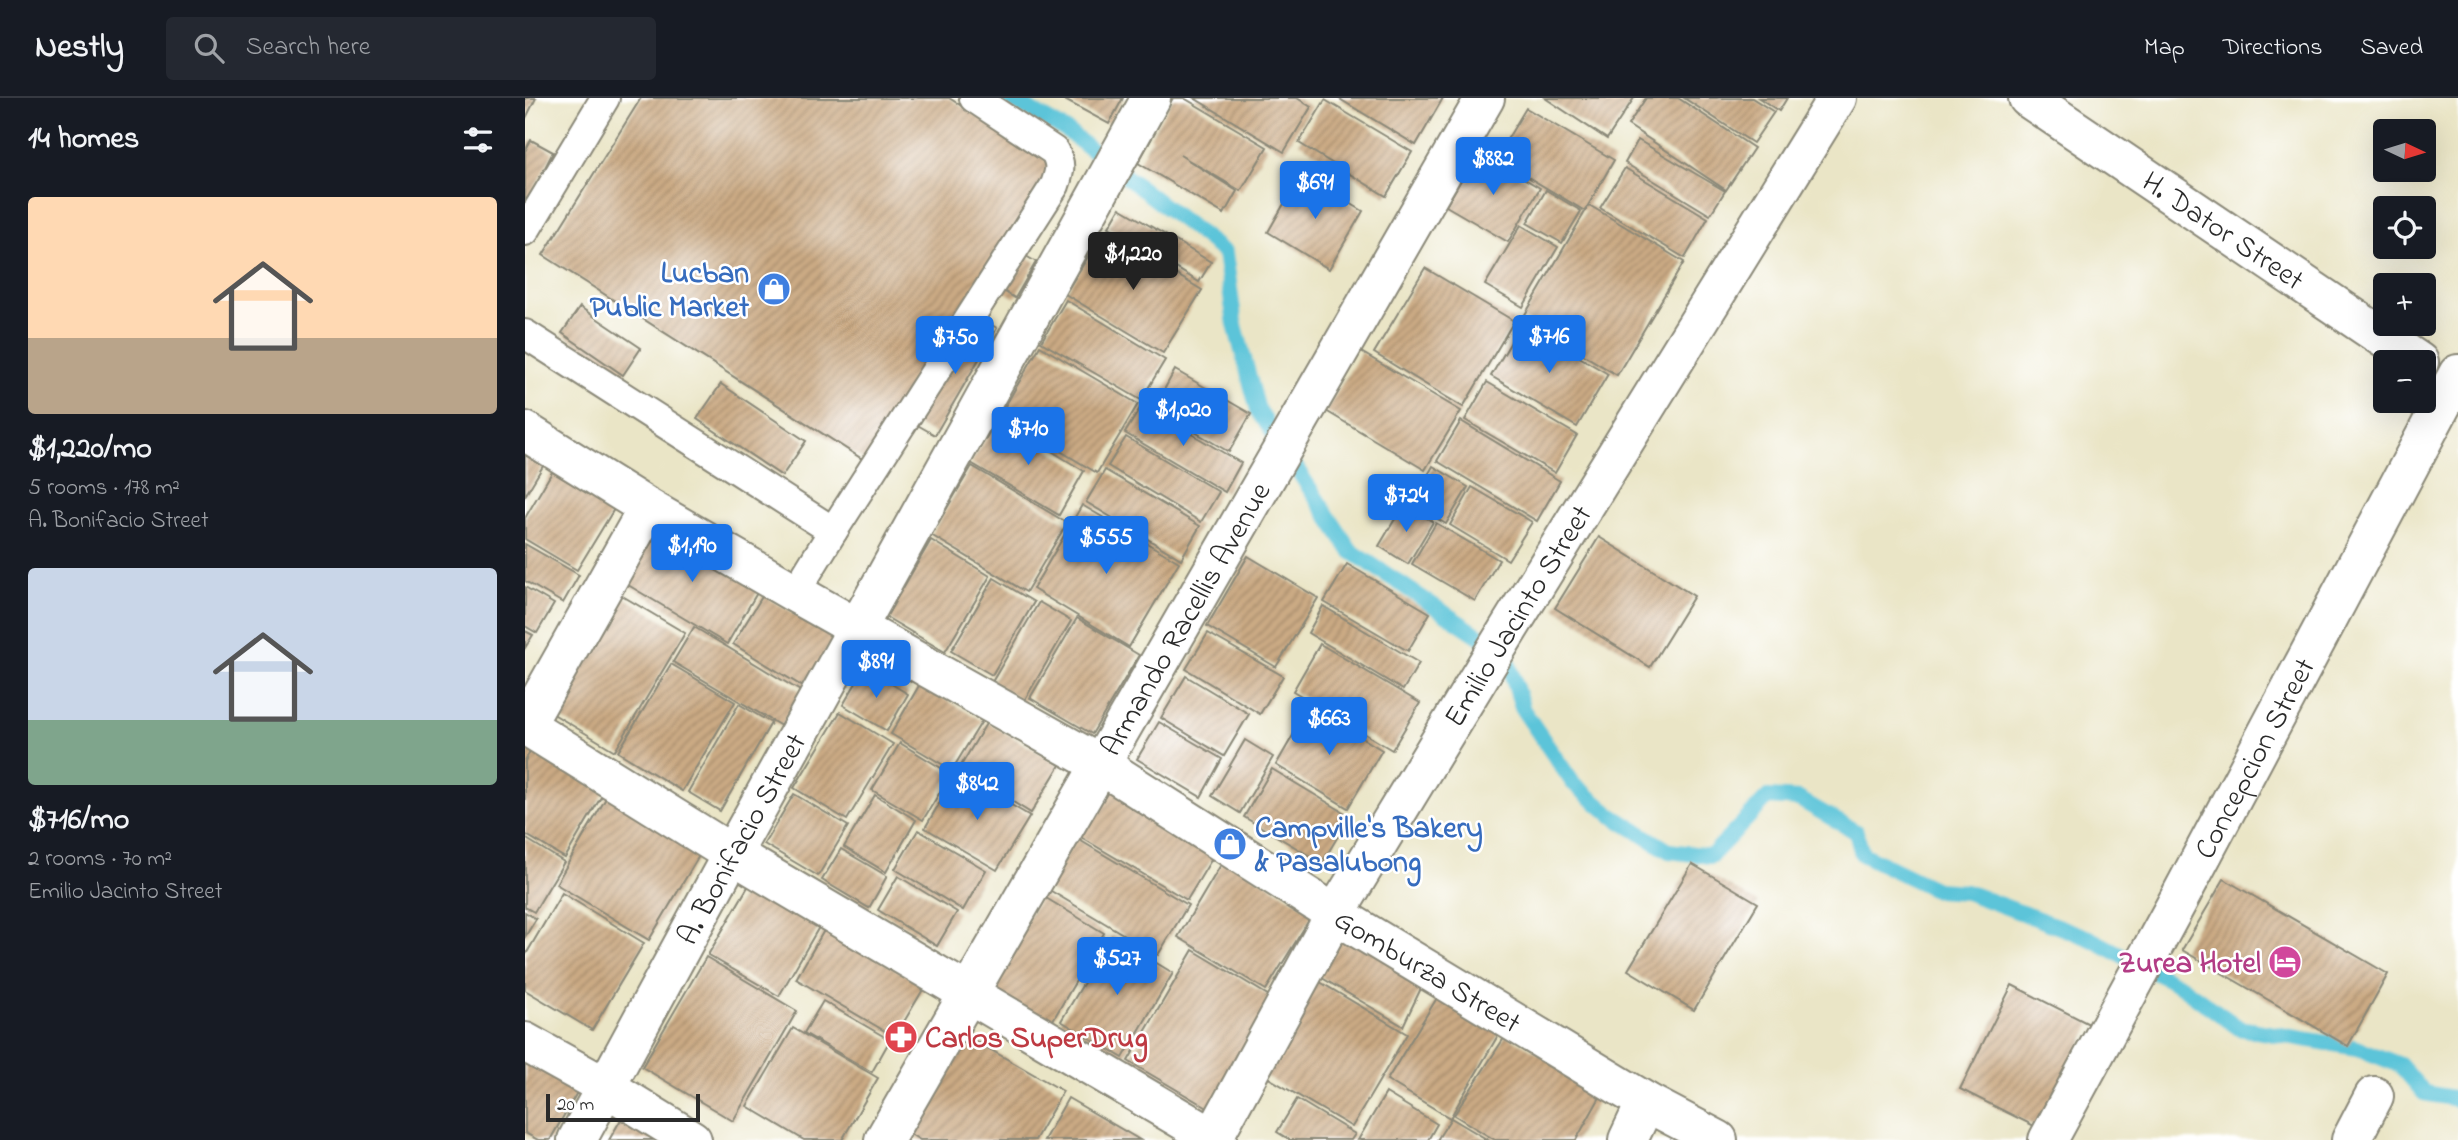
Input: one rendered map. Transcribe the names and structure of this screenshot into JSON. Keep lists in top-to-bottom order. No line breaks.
{"streets":{"street":["H. Dator Street","Emilio Jacinto Street","Armando Racellis Avenue","Concepcion Street","A. Bonifacio Street","Gomburza Street"]},"crossings":[["Emilio Jacinto Street","Gomburza Street"],["Armando Racellis Avenue","Gomburza Street"],["A. Bonifacio Street","Gomburza Street"]],"places":{"shop":["Lucban Public Market","Campville's Bakery & Pasalubong"],"hotel":["Zurea Hotel"],"pharmacy":["Carlos SuperDrug"]},"scale_bar":"20 m","north":"right","page":{"header":"Nestly","search":"Search here","nav":["Map","Directions","Saved"],"heading":"14 homes","map_buttons":["+","−"],"price":["$882","$691","$1,220","$716","$750","$1,020","$710","$724","$555","$1,190","$891","$663","$842","$527"],"list":[{"name":"$1,220/mo","note":"5 rooms · 178 m² · A. Bonifacio Street"},{"name":"$716/mo","note":"2 rooms · 70 m² · Emilio Jacinto Street"}],"scale":"20 m"}}
